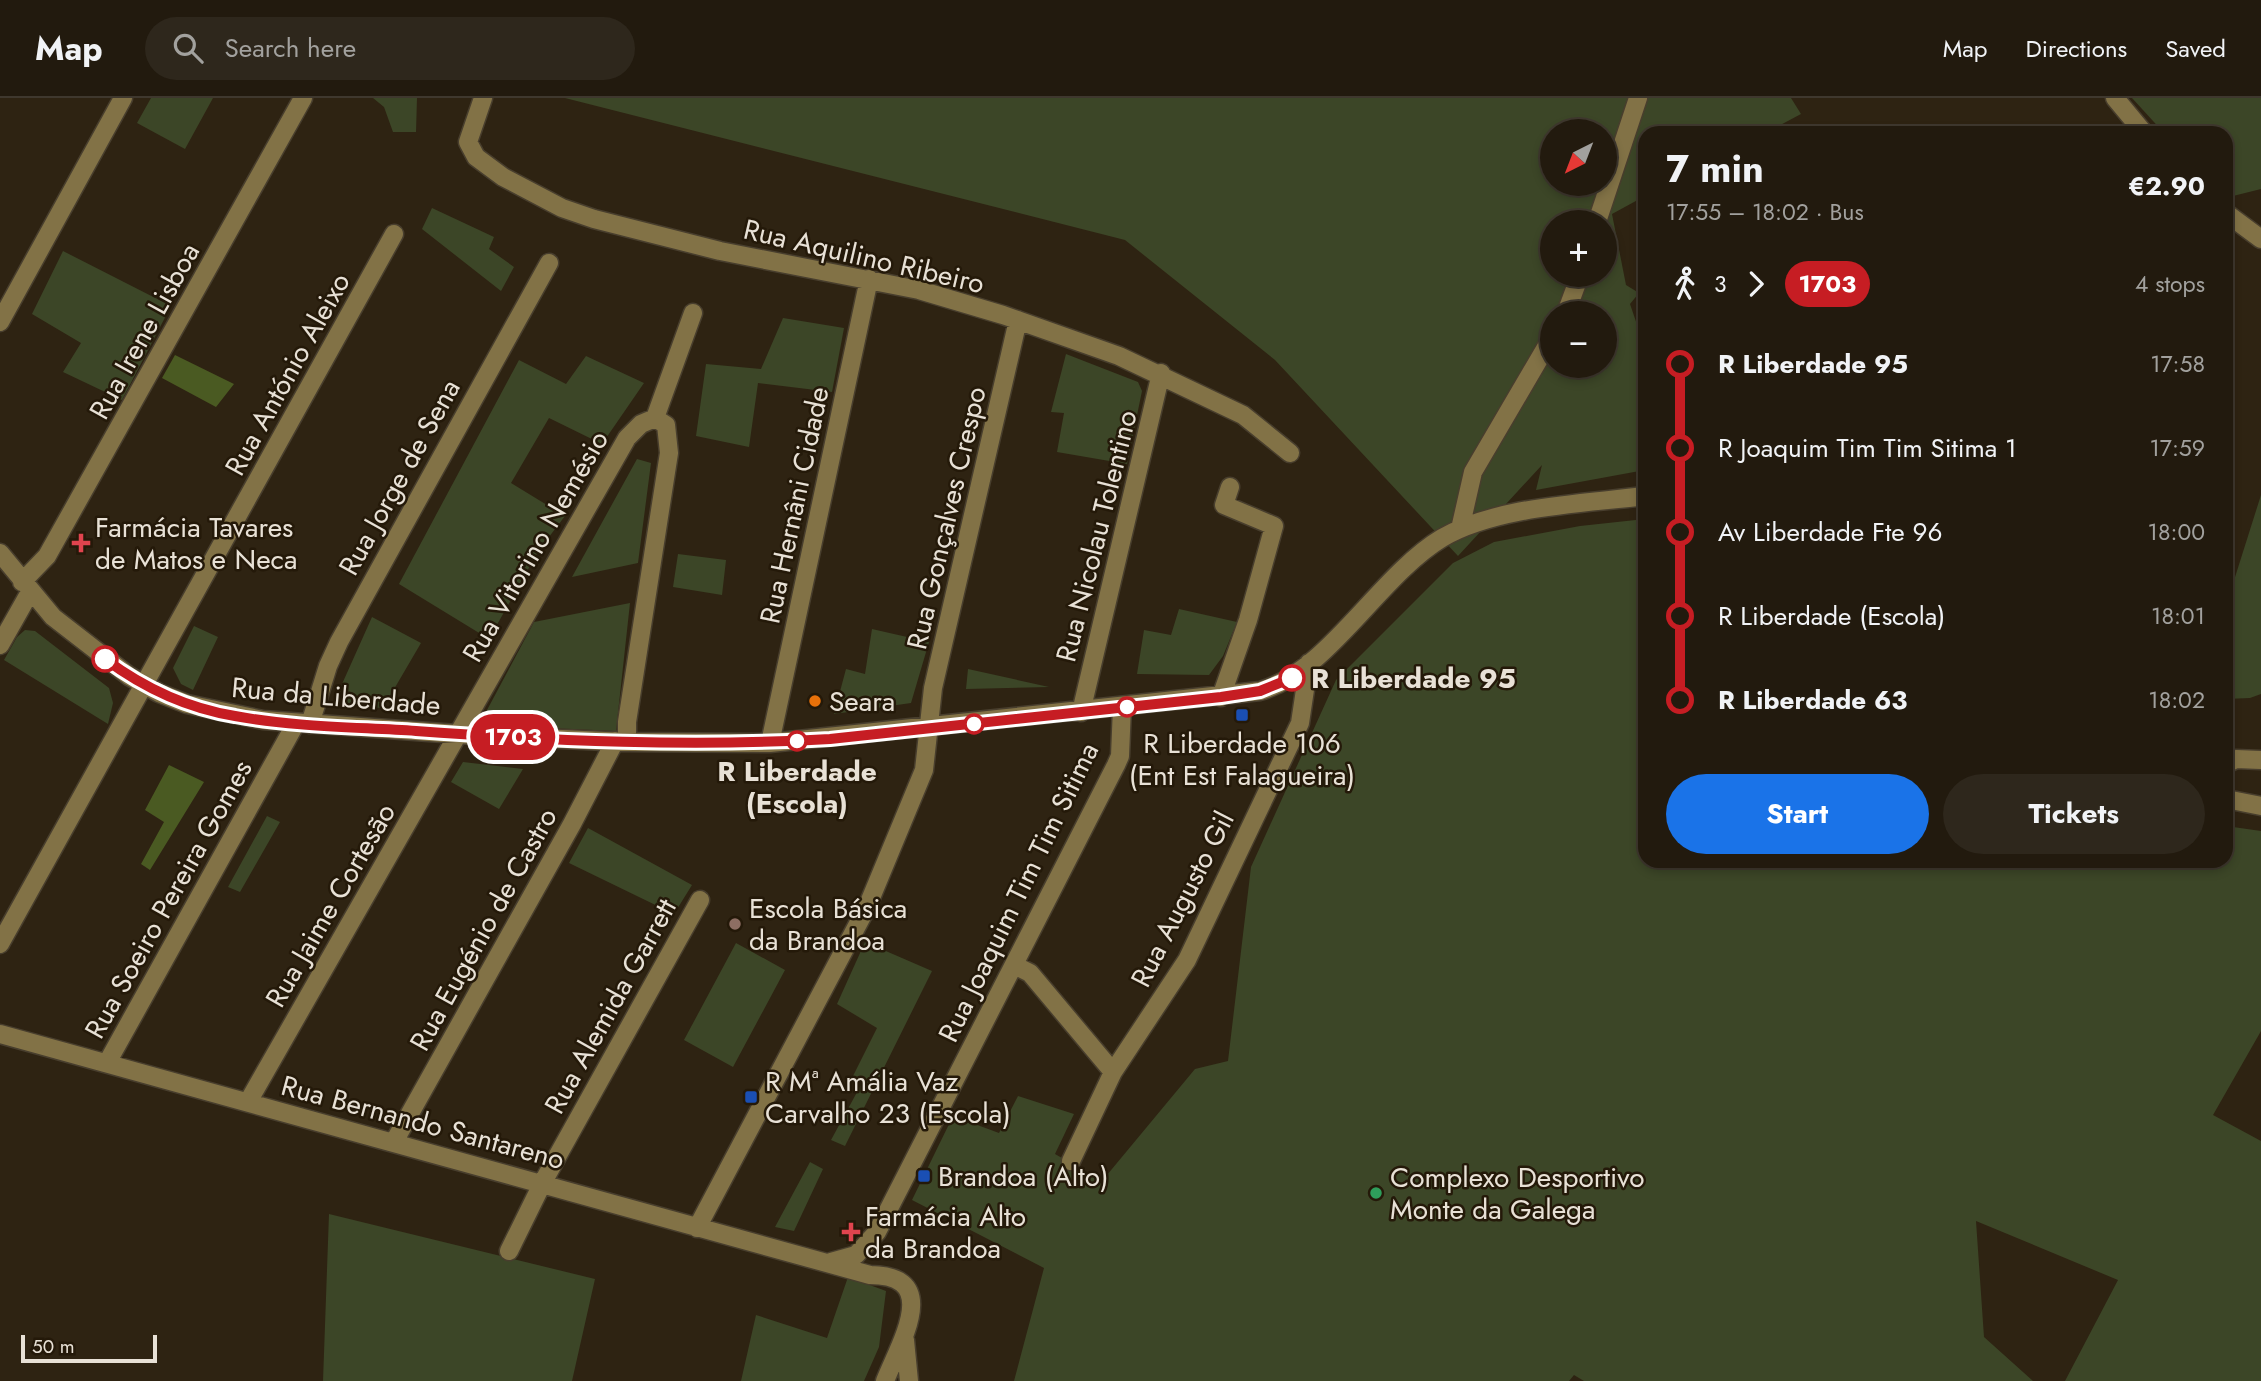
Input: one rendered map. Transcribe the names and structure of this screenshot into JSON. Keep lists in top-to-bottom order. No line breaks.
{"streets":{"street":["Rua Aquilino Ribeiro","Rua Irene Lisboa","Rua António Aleixo","Rua Jorge de Sena","Rua Hernâni Cidade","Rua Gonçalves Crespo","Rua Nicolau Tolentino","Rua Vitorino Nemésio","Rua da Liberdade","Rua Joaquim Tim Tim Sitima","Rua Soeiro Pereira Gomes","Rua Augusto Gil","Rua Jaime Cortesão","Rua Eugénio de Castro","Rua Alemida Garrett","Rua Bernando Santareno"]},"crossings":[["Rua Aquilino Ribeiro","Rua Hernâni Cidade"],["Rua Aquilino Ribeiro","Rua Gonçalves Crespo"],["Rua Aquilino Ribeiro","Rua Nicolau Tolentino"],["Rua Irene Lisboa","Rua da Liberdade"],["Rua António Aleixo","Rua da Liberdade"],["Rua Jorge de Sena","Rua da Liberdade"],["Rua Jorge de Sena","Rua Soeiro Pereira Gomes"],["Rua Hernâni Cidade","Rua da Liberdade"],["Rua Gonçalves Crespo","Rua da Liberdade"],["Rua Gonçalves Crespo","Rua Bernando Santareno"],["Rua Nicolau Tolentino","Rua da Liberdade"],["Rua Vitorino Nemésio","Rua da Liberdade"],["Rua Vitorino Nemésio","Rua Jaime Cortesão"],["Rua da Liberdade","Rua Joaquim Tim Tim Sitima"],["Rua da Liberdade","Rua Soeiro Pereira Gomes"],["Rua da Liberdade","Rua Augusto Gil"],["Rua da Liberdade","Rua Jaime Cortesão"],["Rua da Liberdade","Rua Eugénio de Castro"],["Rua Joaquim Tim Tim Sitima","Rua Bernando Santareno"],["Rua Soeiro Pereira Gomes","Rua Bernando Santareno"],["Rua Jaime Cortesão","Rua Bernando Santareno"],["Rua Eugénio de Castro","Rua Bernando Santareno"],["Rua Alemida Garrett","Rua Bernando Santareno"]],"places":{"health":["Farmácia Tavares de Matos e Neca","Farmácia Alto da Brandoa"],"other":["R Liberdade 95","Seara","R Liberdade (Escola)","Escola Básica da Brandoa","Complexo Desportivo Monte da Galega"],"transit":["R Liberdade 106 (Ent Est Falagueira)","R Mª Amália Vaz Carvalho 23 (Escola)","Brandoa (Alto)"]},"lines":["bus line 1703"],"scale_bar":"50 m","north":"bottom left","page":{"header":"Map","search":"Search here","nav":["Map","Directions","Saved"],"on_map":"1703","map_buttons":["+","−"],"heading":["7 min","17:55 – 18:02 · Bus","€2.90"],"legs":["3","1703","4 stops"],"list":[{"name":"R Liberdade 95","value":"17:58"},{"name":"R Joaquim Tim Tim Sitima 1","value":"17:59"},{"name":"Av Liberdade Fte 96","value":"18:00"},{"name":"R Liberdade (Escola)","value":"18:01"},{"name":"R Liberdade 63","value":"18:02"}],"buttons":["Start","Tickets"],"scale":"50 m"}}
